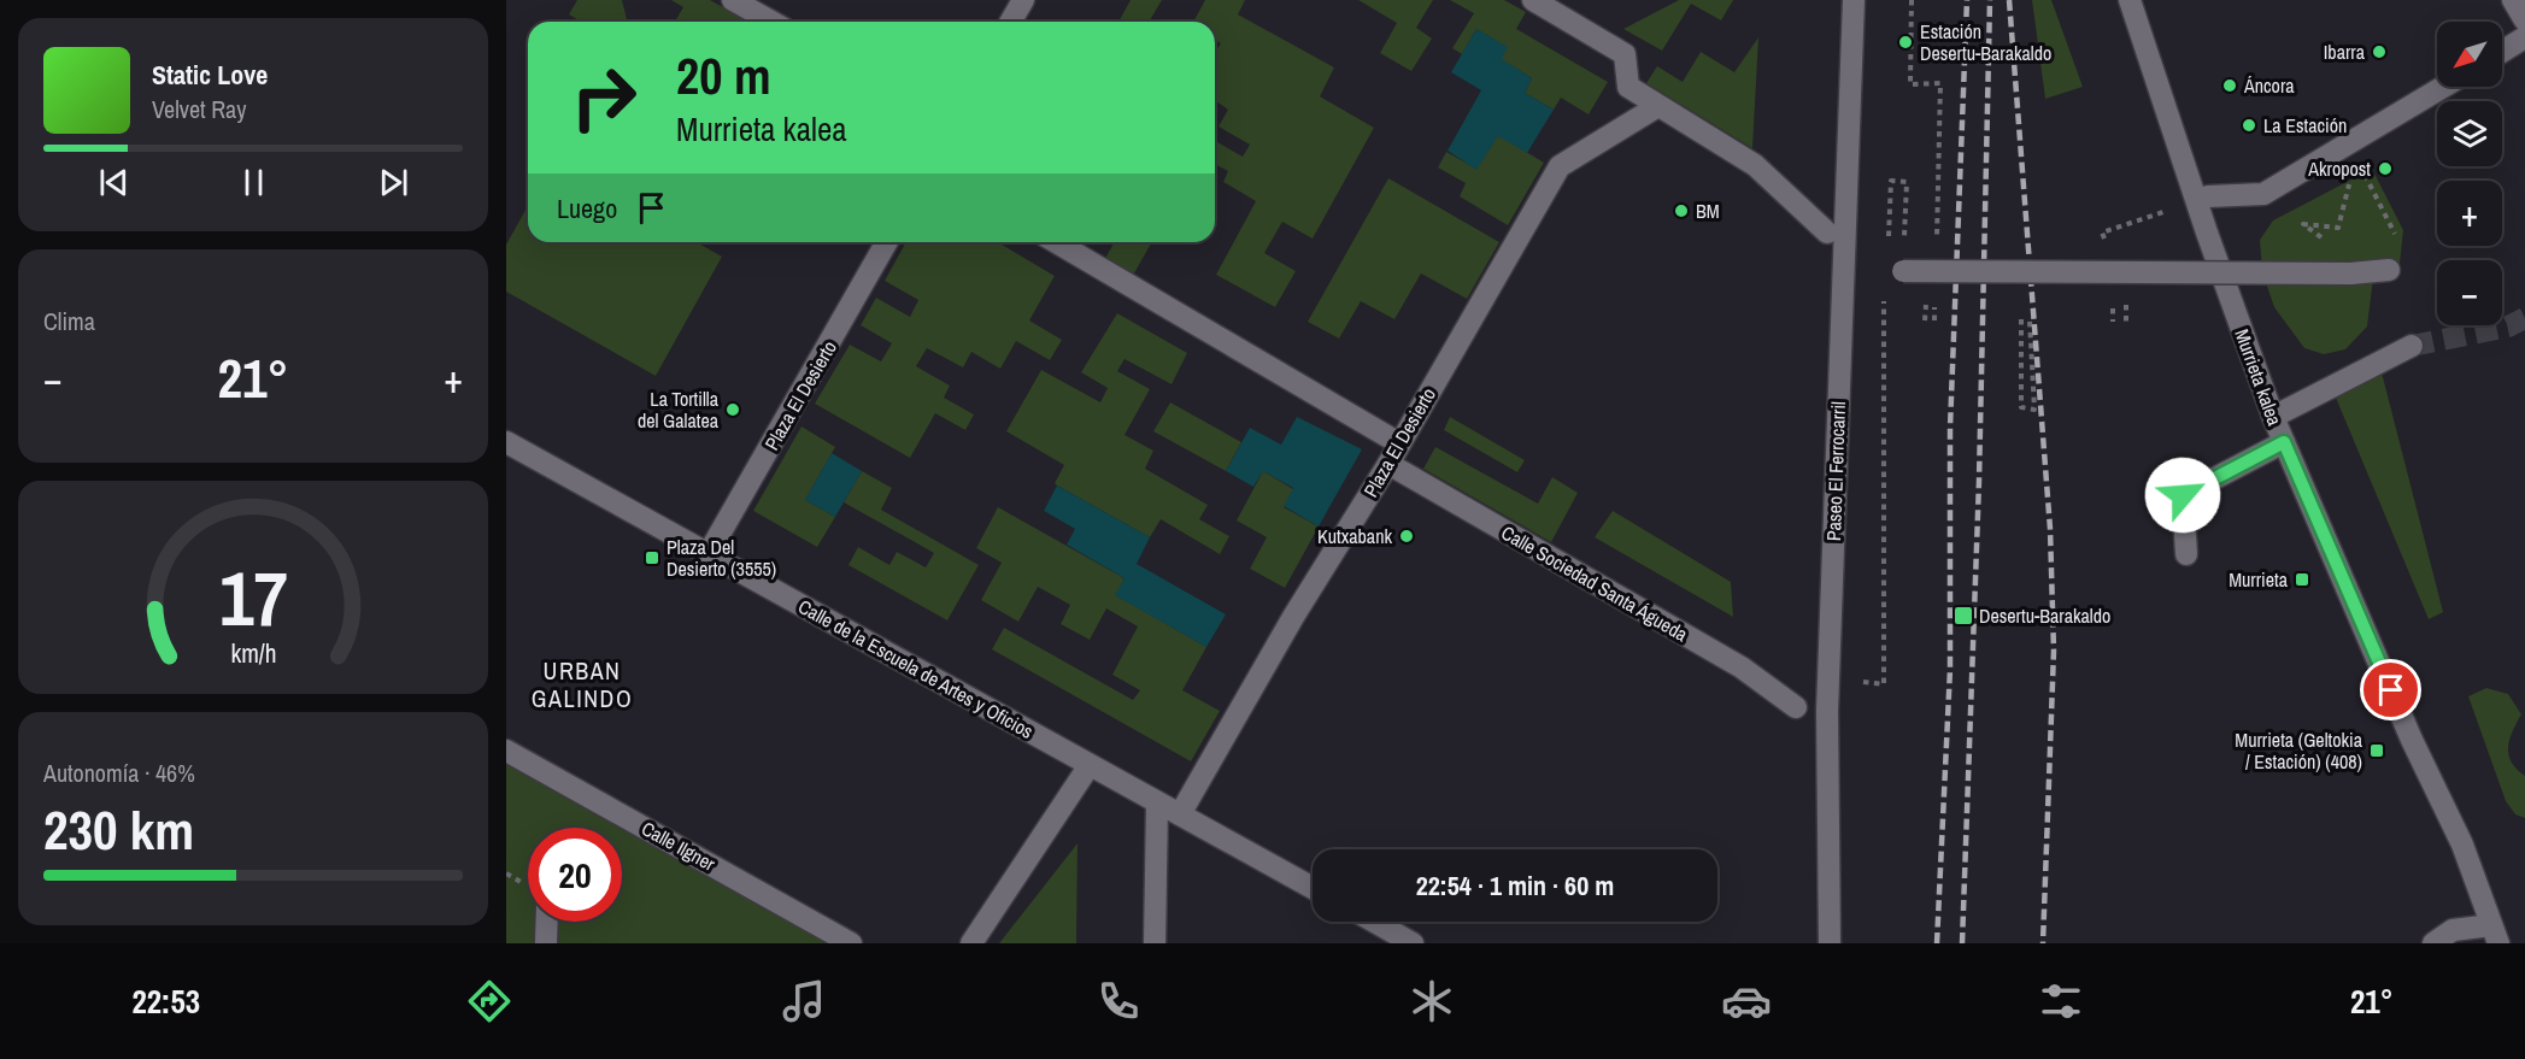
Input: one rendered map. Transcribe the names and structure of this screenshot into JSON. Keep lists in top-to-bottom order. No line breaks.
{"streets":{"street":["Murrieta kalea","Plaza El Desierto","Paseo El Ferrocarril","Calle Sociedad Santa Águeda","Calle de la Escuela de Artes y Oficios","Calle Ilgner"]},"crossings":[["Plaza El Desierto","Calle Sociedad Santa Águeda"],["Plaza El Desierto","Calle de la Escuela de Artes y Oficios"]],"districts":["URBAN GALINDO"],"places":{"other":["Estación Desertu-Barakaldo","Ibarra","Áncora","La Estación","Akropost","BM","La Tortilla del Galatea","Kutxabank"],"transit":["Plaza Del Desierto (3555)","Murrieta","Desertu-Barakaldo","Murrieta (Geltokia / Estación) (408)"]},"north":"bottom left","page":{"map_buttons":["+","−"],"turn":["20 m","Murrieta kalea"],"song":["Static Love","Velvet Ray"],"then":"Luego","tile":["Clima",["Autonomía · 46%","230 km"]],"heat":["−","21°","+"],"limit":"20","trip":"22:54 · 1 min · 60 m","tabs":["22:53","21°"],"gauge":["17","km/h"]}}
